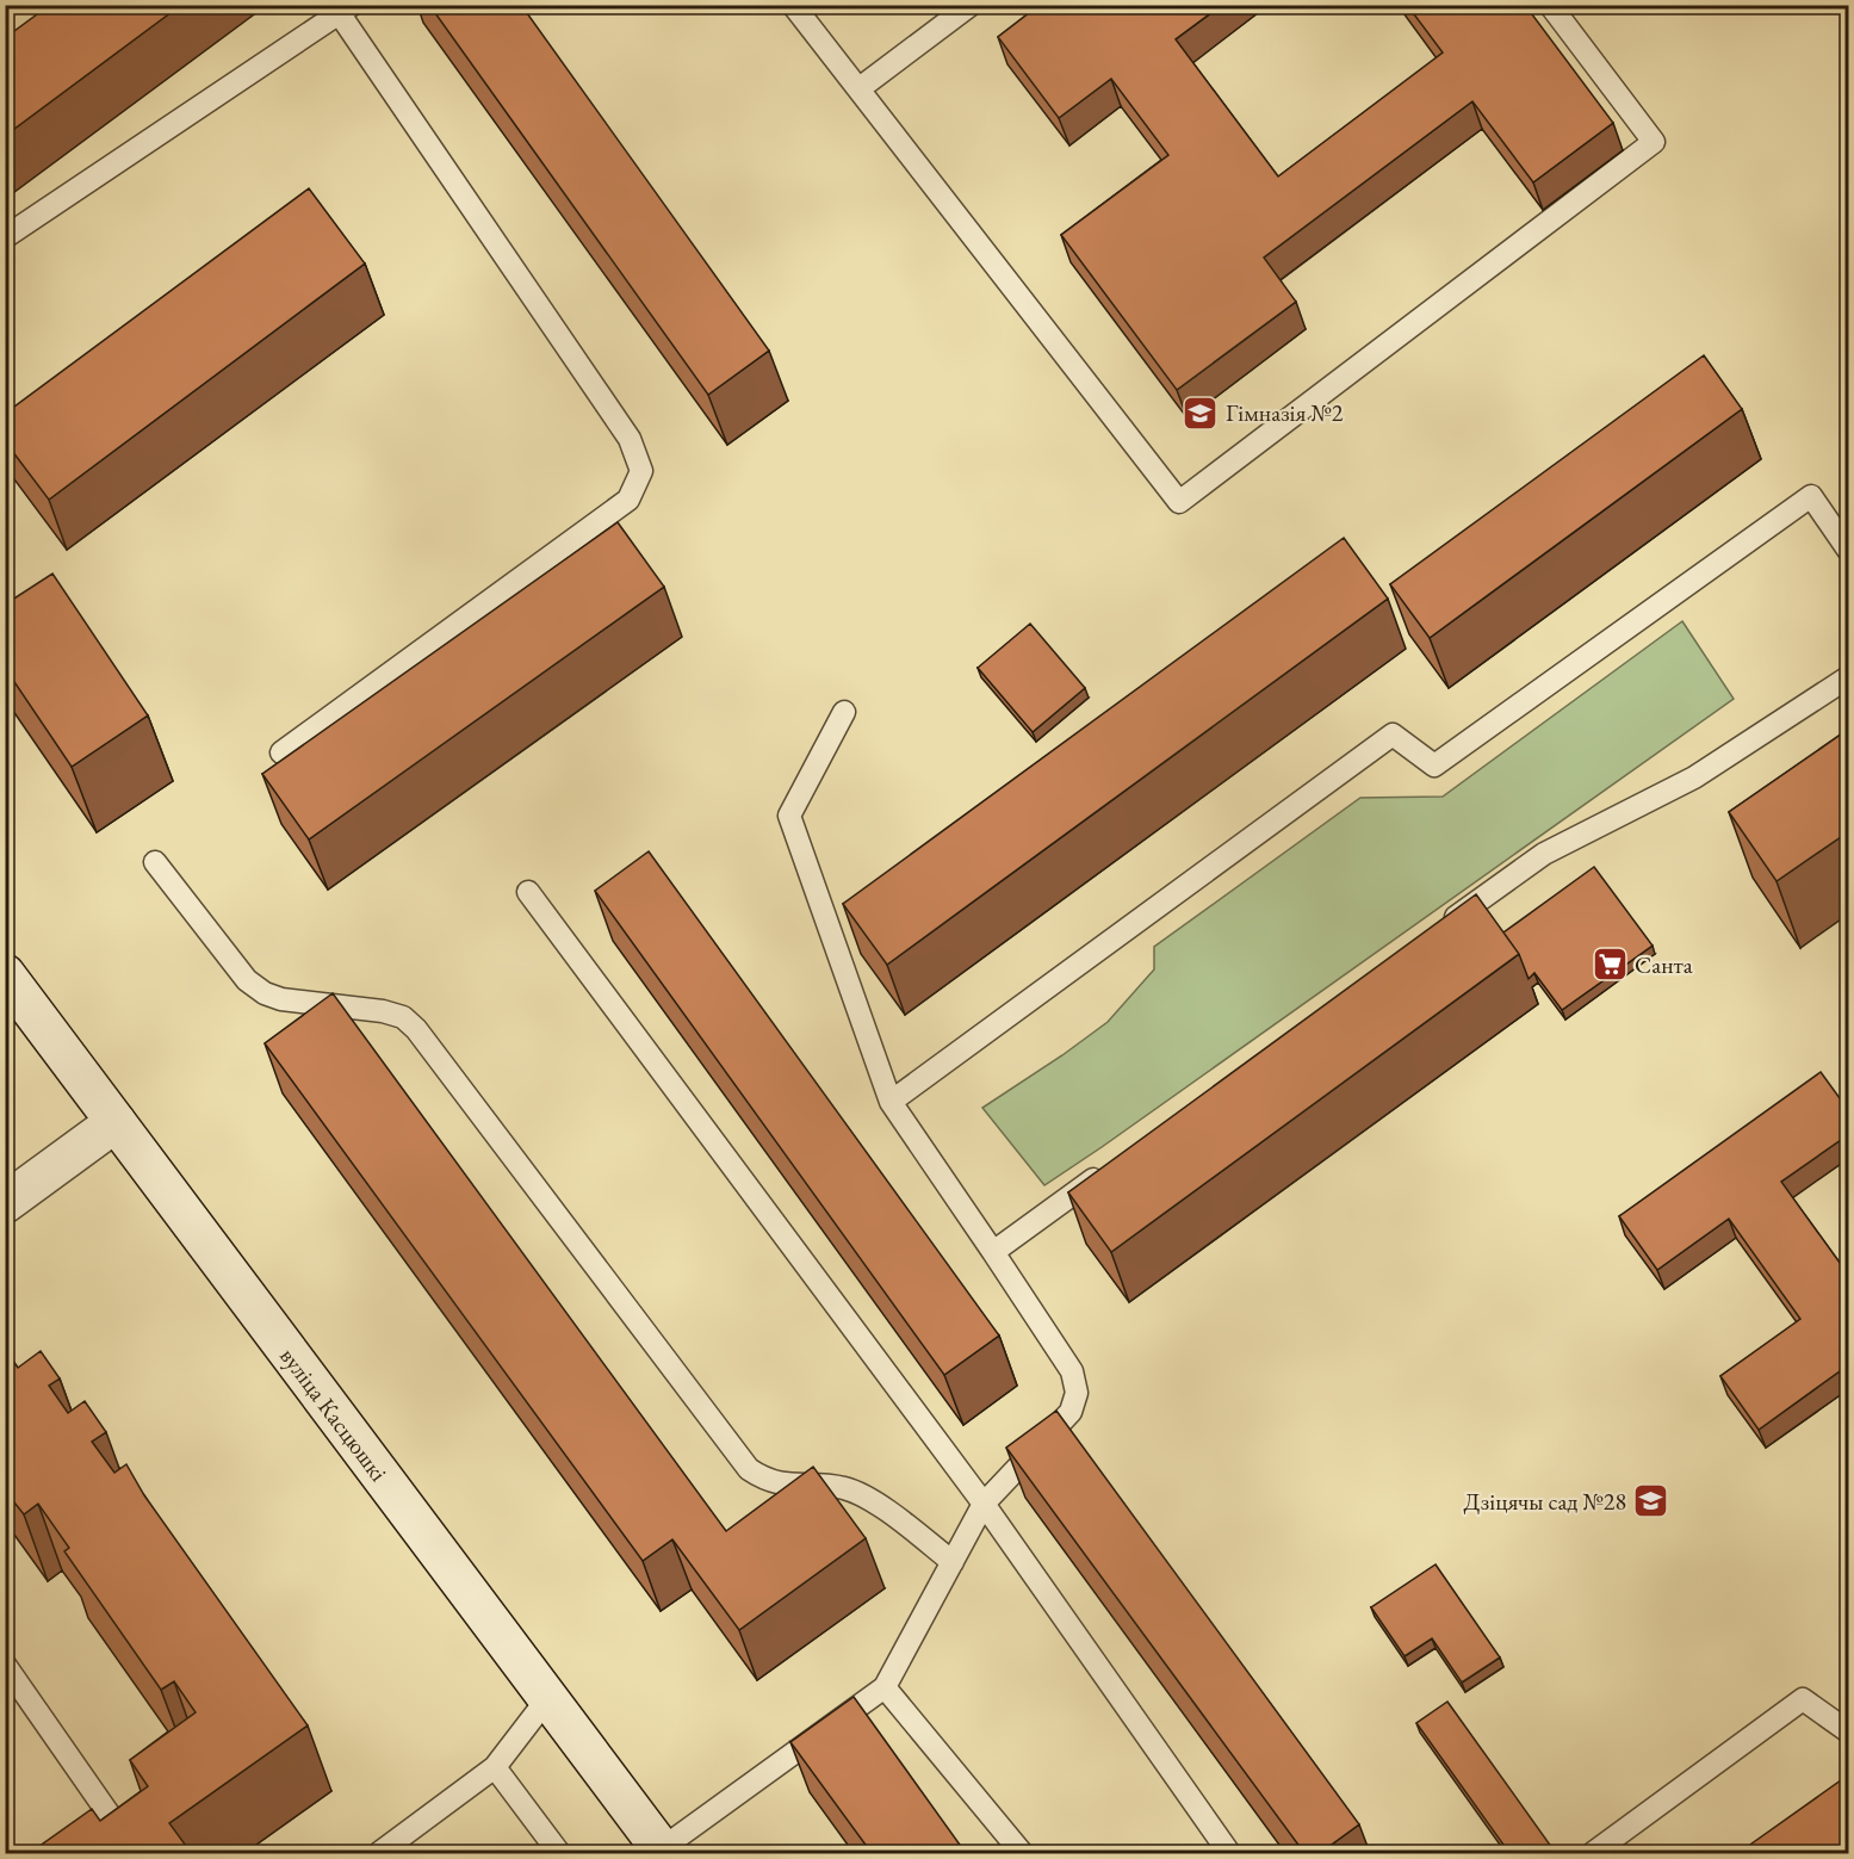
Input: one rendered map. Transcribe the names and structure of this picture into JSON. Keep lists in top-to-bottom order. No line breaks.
{"streets":{"street":["вуліца Касцюшкі"]},"places":{"school or university":["Гімназія №2","Дзіцячы сад №28"],"supermarket":["Санта"]}}
